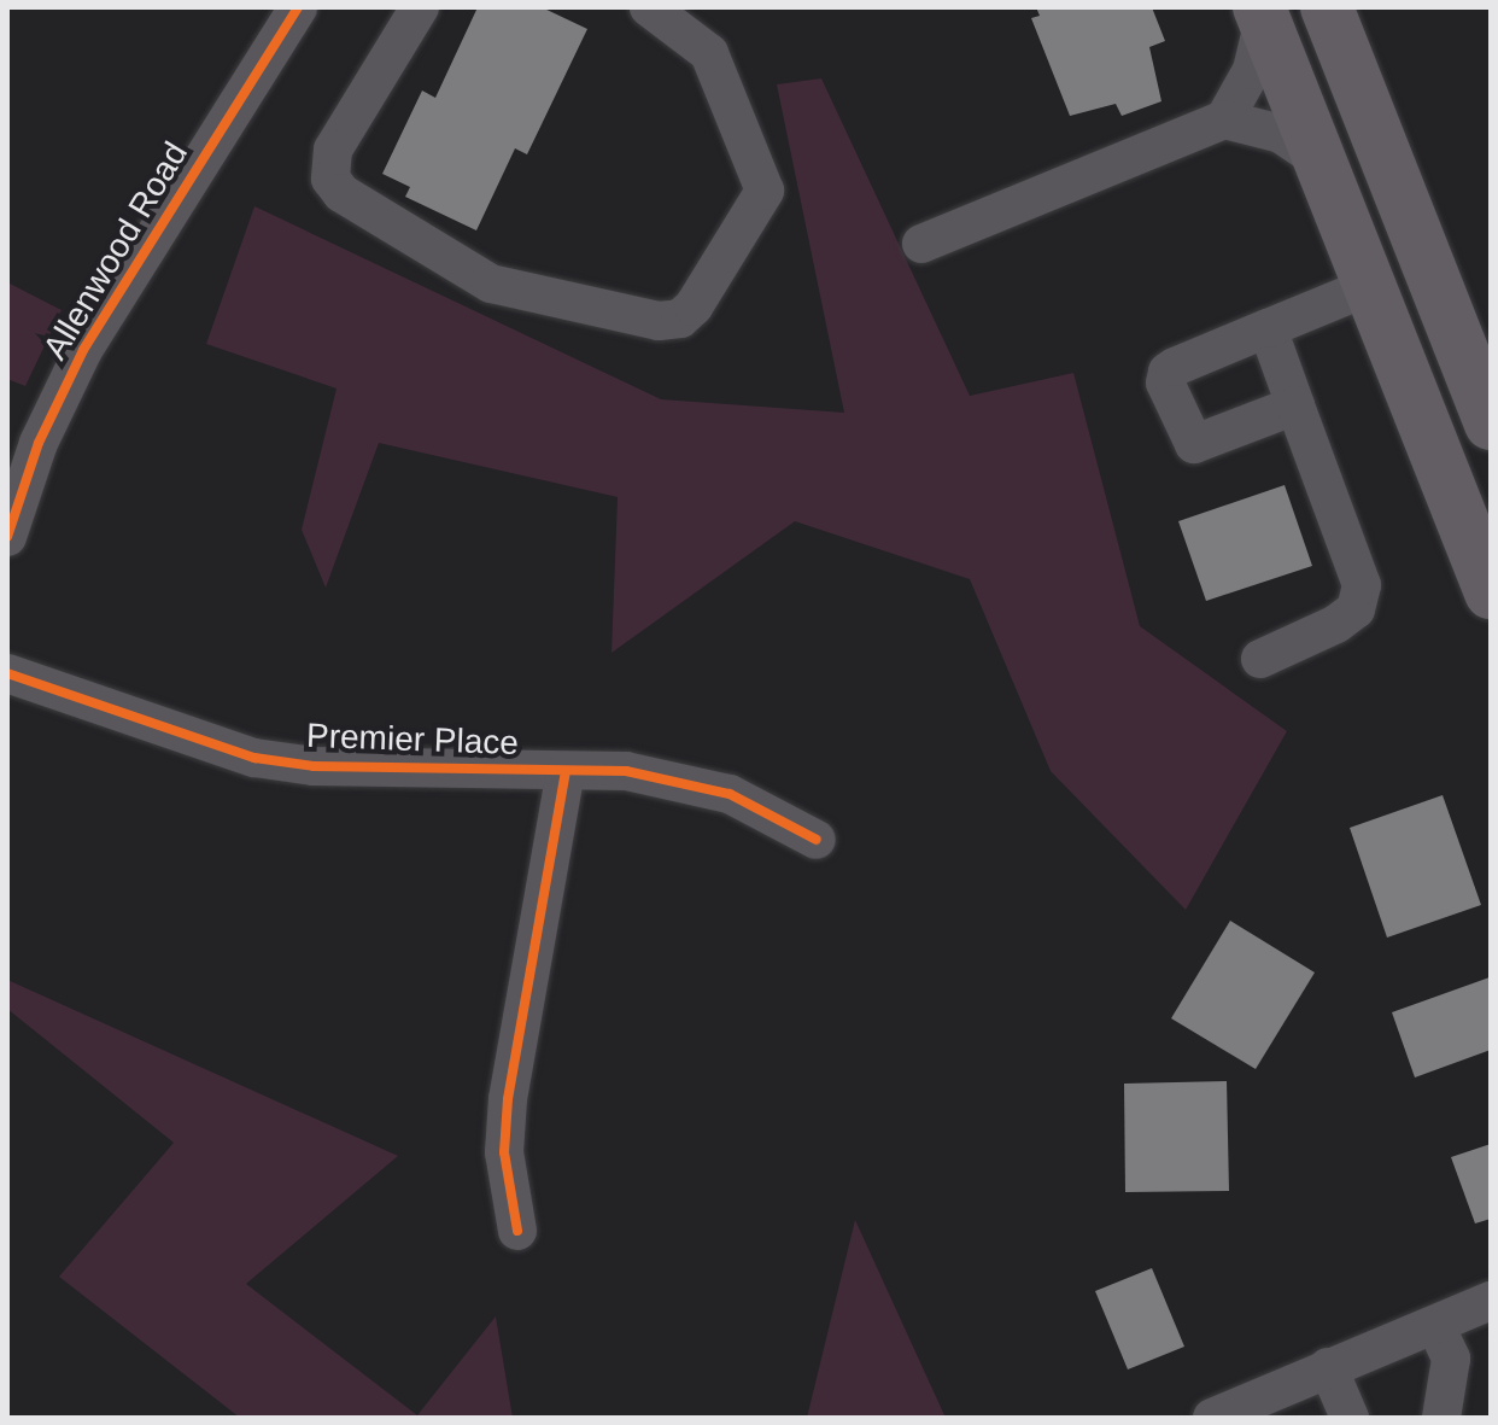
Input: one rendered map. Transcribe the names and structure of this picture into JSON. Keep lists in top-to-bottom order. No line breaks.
{"streets":{"street":["Allenwood Road","Premier Place"]}}
